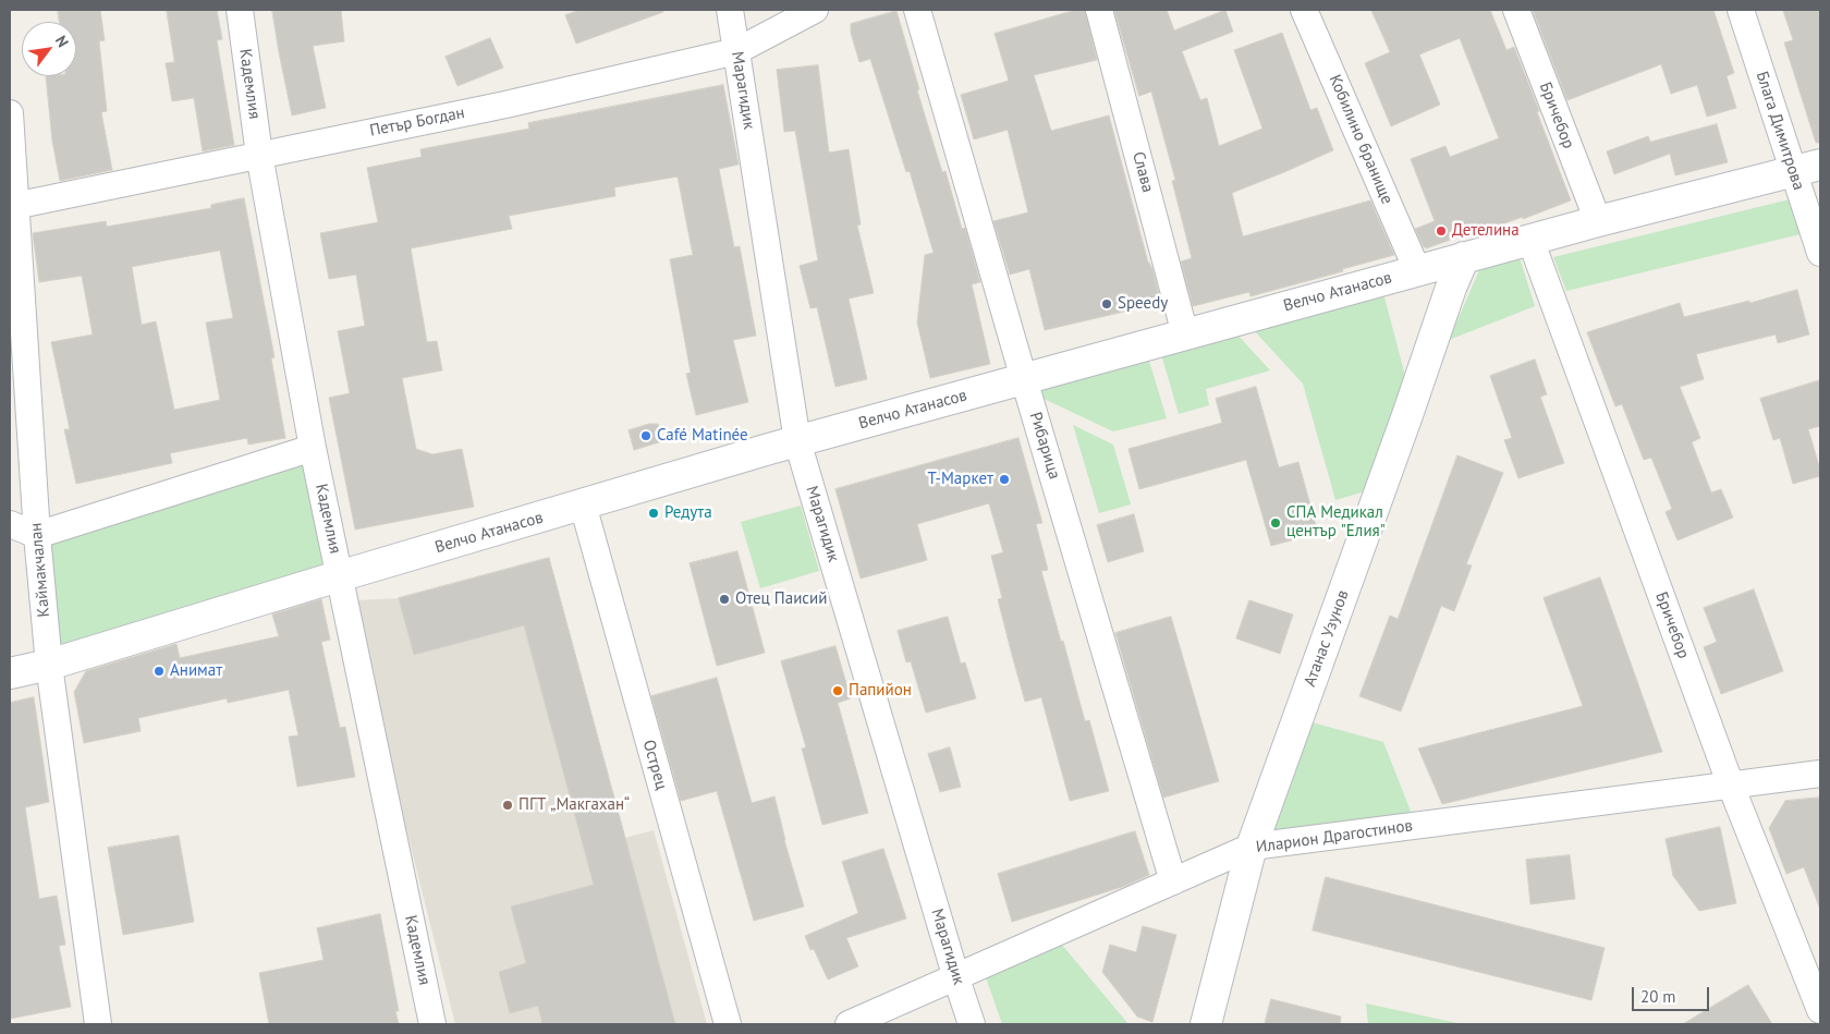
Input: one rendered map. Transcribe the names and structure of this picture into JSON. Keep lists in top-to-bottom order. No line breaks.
{"streets":{"street":["Кадемлия","Марагидик","Бричебор","Петър Богдан","Блага Димитрова","Кобилино бранище","Слава","Велчо Атанасов","Рибарица","Каймакчалан","Атанас Узунов","Острец","Иларион Драгостинов"]},"crossings":[["Кадемлия","Петър Богдан"],["Кадемлия","Велчо Атанасов"],["Марагидик","Петър Богдан"],["Марагидик","Велчо Атанасов"],["Марагидик","Иларион Драгостинов"],["Бричебор","Велчо Атанасов"],["Бричебор","Иларион Драгостинов"],["Петър Богдан","Каймакчалан"],["Блага Димитрова","Велчо Атанасов"],["Кобилино бранище","Велчо Атанасов"],["Слава","Велчо Атанасов"],["Велчо Атанасов","Рибарица"],["Велчо Атанасов","Каймакчалан"],["Велчо Атанасов","Атанас Узунов"],["Велчо Атанасов","Острец"],["Рибарица","Иларион Драгостинов"],["Атанас Узунов","Иларион Драгостинов"]],"places":["Детелина","Speedy","Café Matinée","Т-Маркет","Редута","СПА Медикaл център \"Елия\"","Отец Паисий","Анимат","Папийон","ПГТ „Макгахан“"],"scale_bar":"20 m","north":"top right"}
